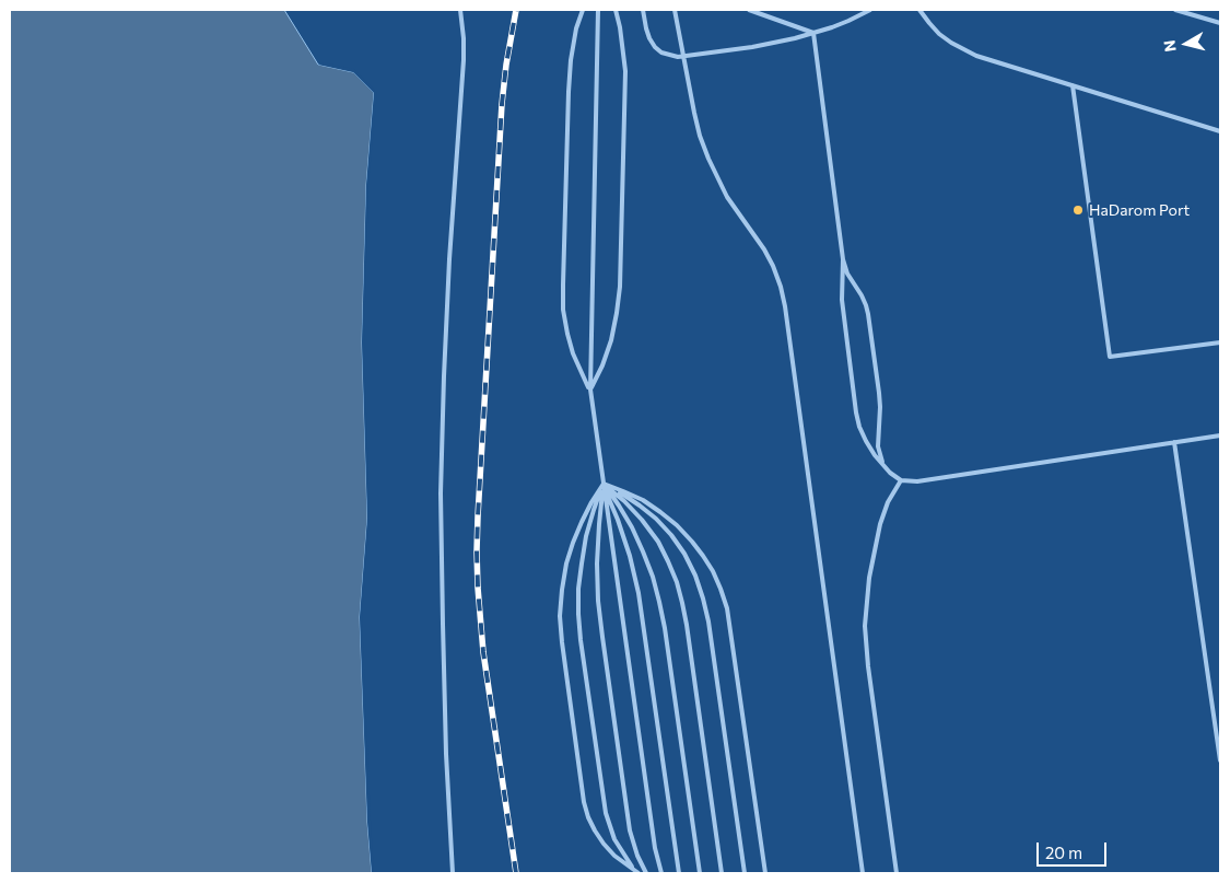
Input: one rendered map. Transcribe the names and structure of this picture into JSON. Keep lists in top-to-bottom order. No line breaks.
{"places":["HaDarom Port"],"scale_bar":"20 m","north":"left"}
